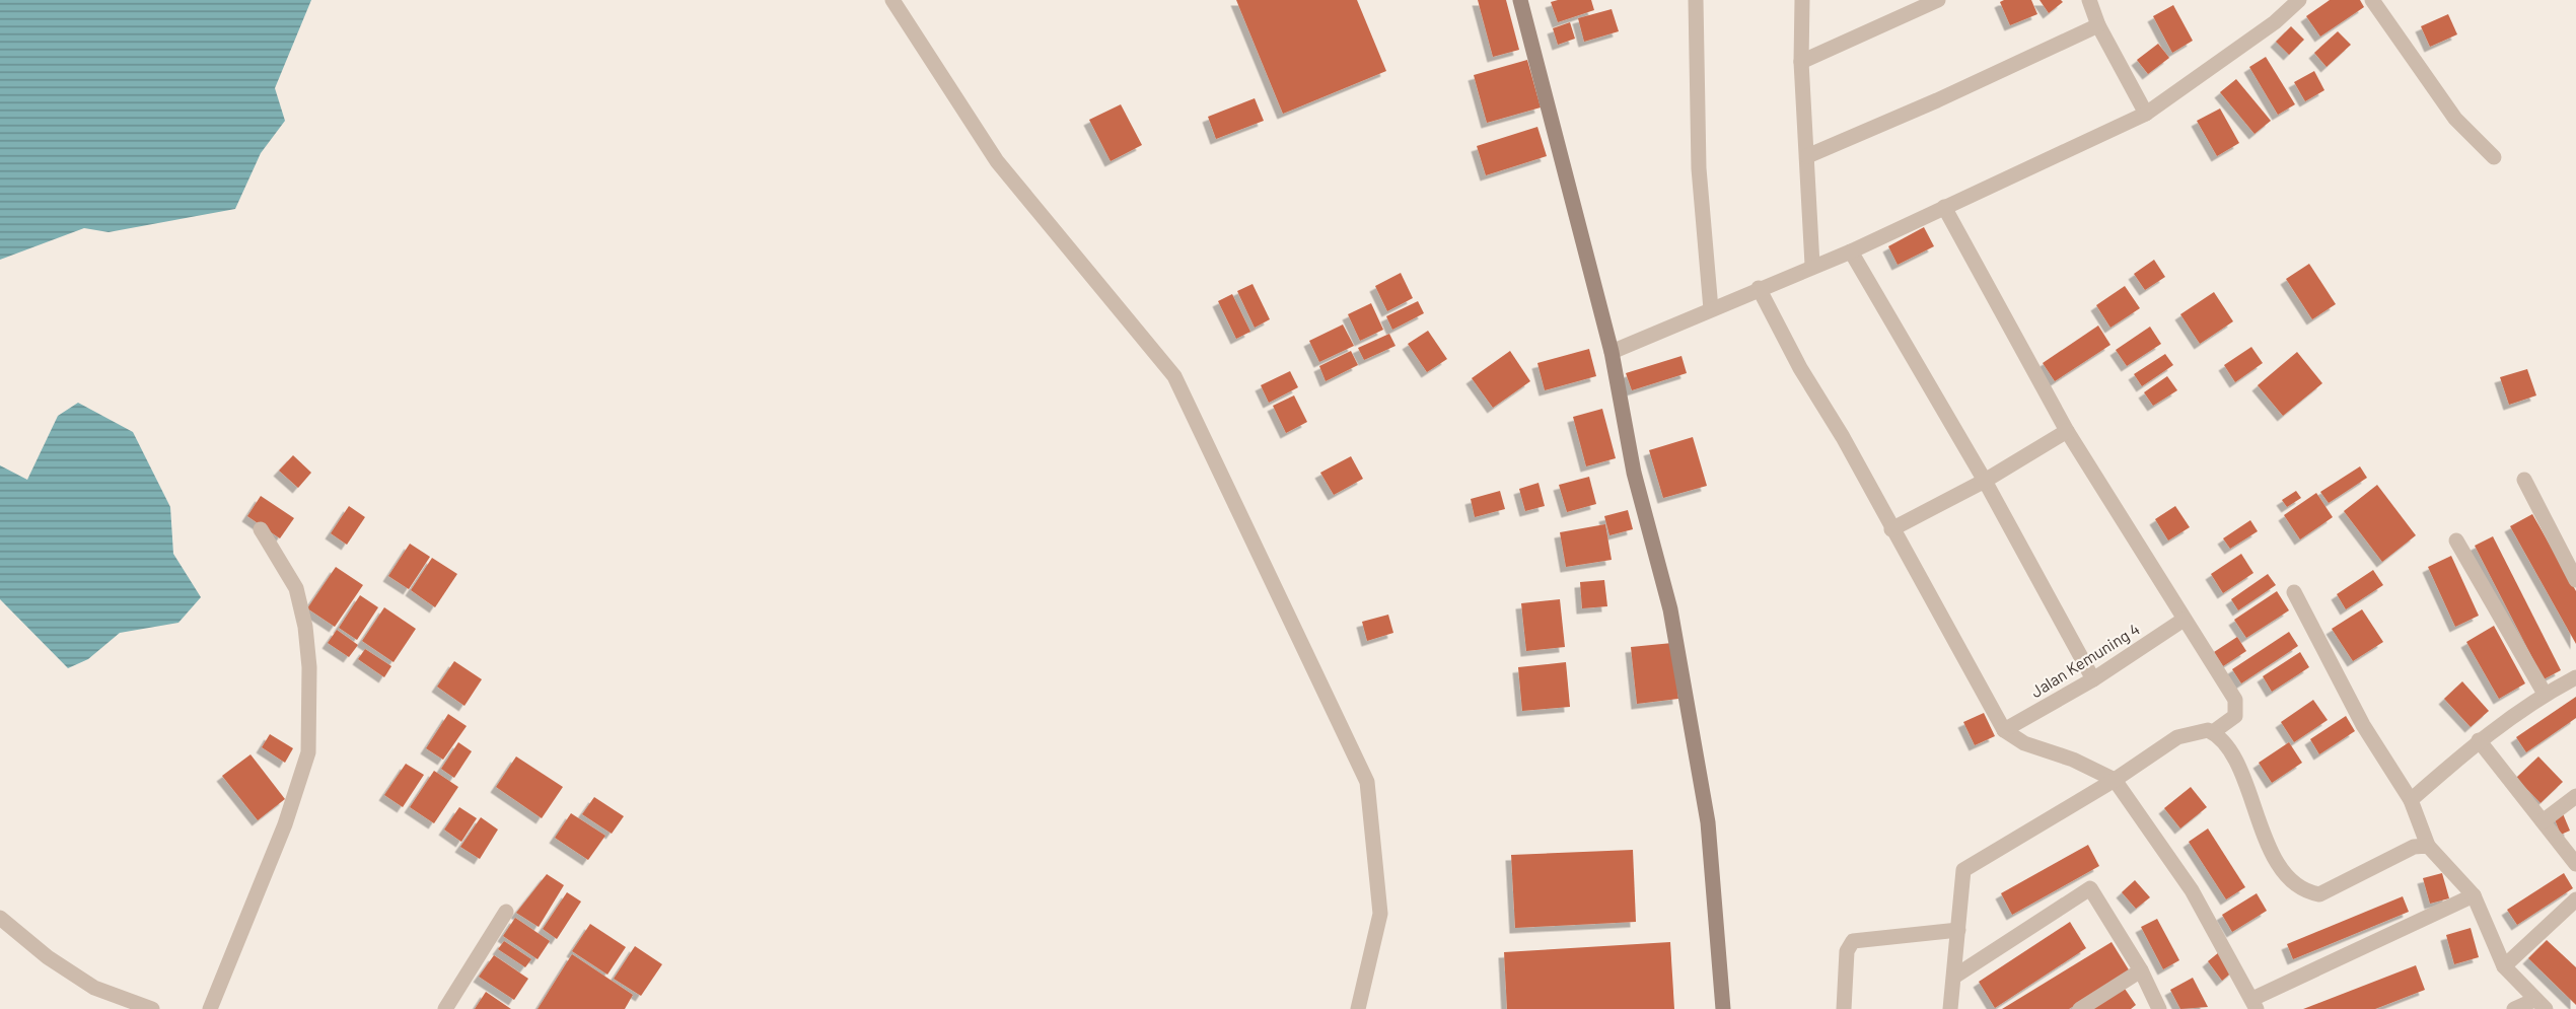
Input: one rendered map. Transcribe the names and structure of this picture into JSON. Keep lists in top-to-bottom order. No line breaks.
{"streets":{"street":["Jalan Kemuning 4"]}}
